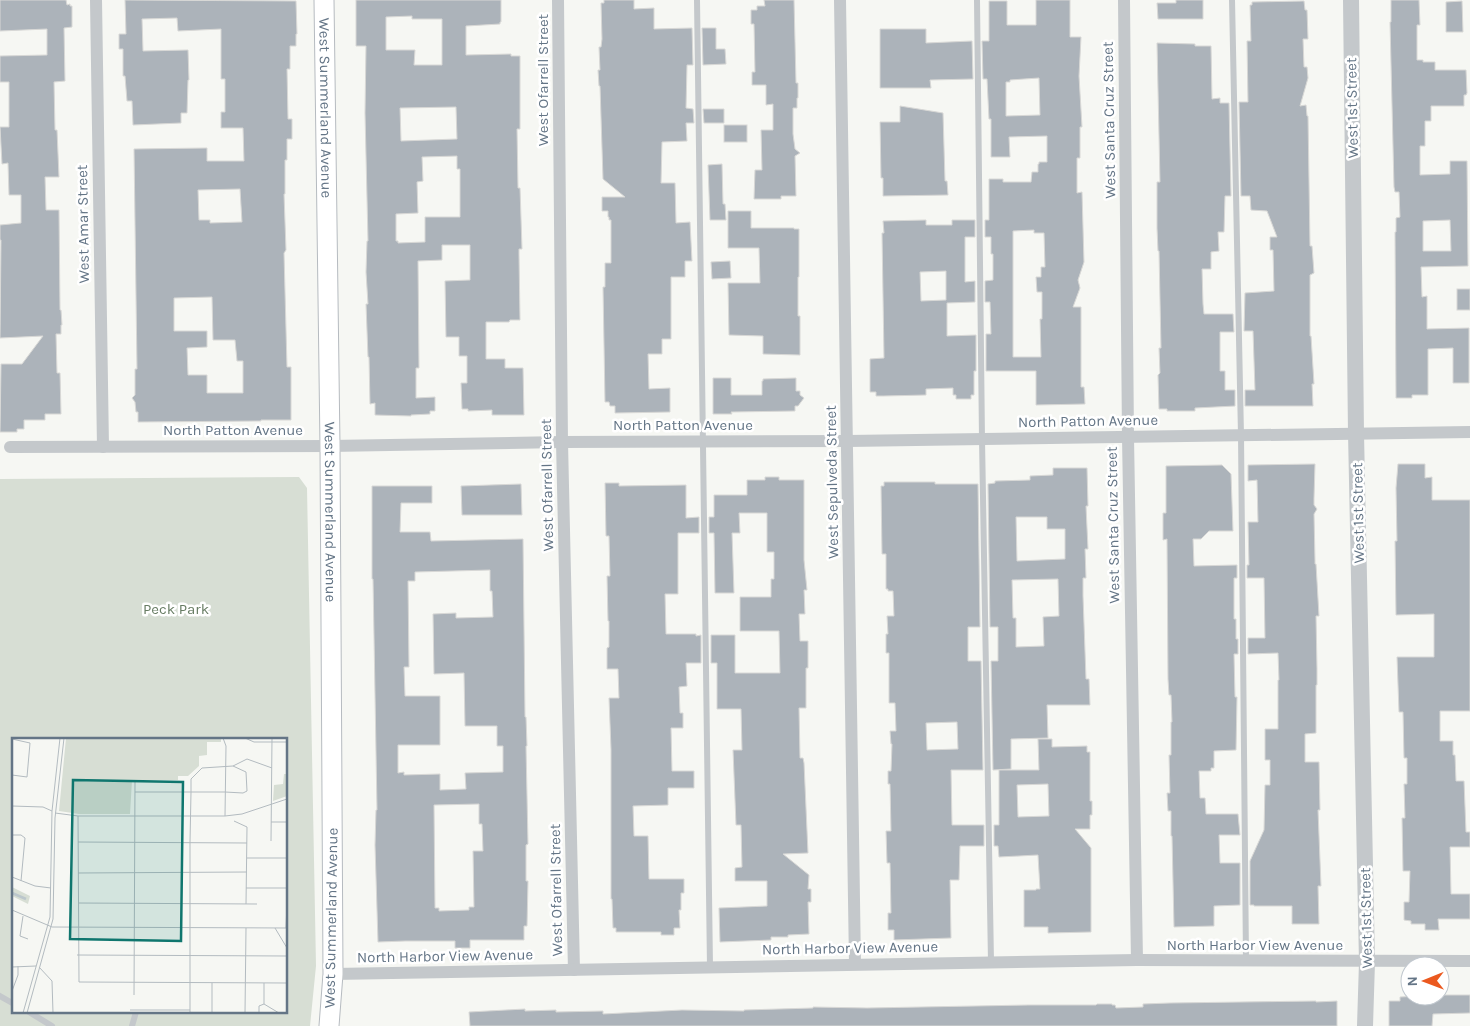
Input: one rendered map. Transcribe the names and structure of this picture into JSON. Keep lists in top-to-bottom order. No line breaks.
{"streets":{"main road":["West Summerland Avenue"],"street":["West Ofarrell Street","West 1st Street","West Santa Cruz Street","West Amar Street","North Patton Avenue","West Sepulveda Street","North Harbor View Avenue"]},"crossings":[["West Ofarrell Street","North Patton Avenue"],["West Ofarrell Street","North Harbor View Avenue"],["West Summerland Avenue","North Patton Avenue"],["West Summerland Avenue","North Harbor View Avenue"],["West 1st Street","North Patton Avenue"],["West 1st Street","North Harbor View Avenue"],["West Santa Cruz Street","North Patton Avenue"],["West Santa Cruz Street","North Harbor View Avenue"],["West Amar Street","North Patton Avenue"],["North Patton Avenue","West Sepulveda Street"],["West Sepulveda Street","North Harbor View Avenue"]],"parks":["Peck Park"],"north":"left"}
